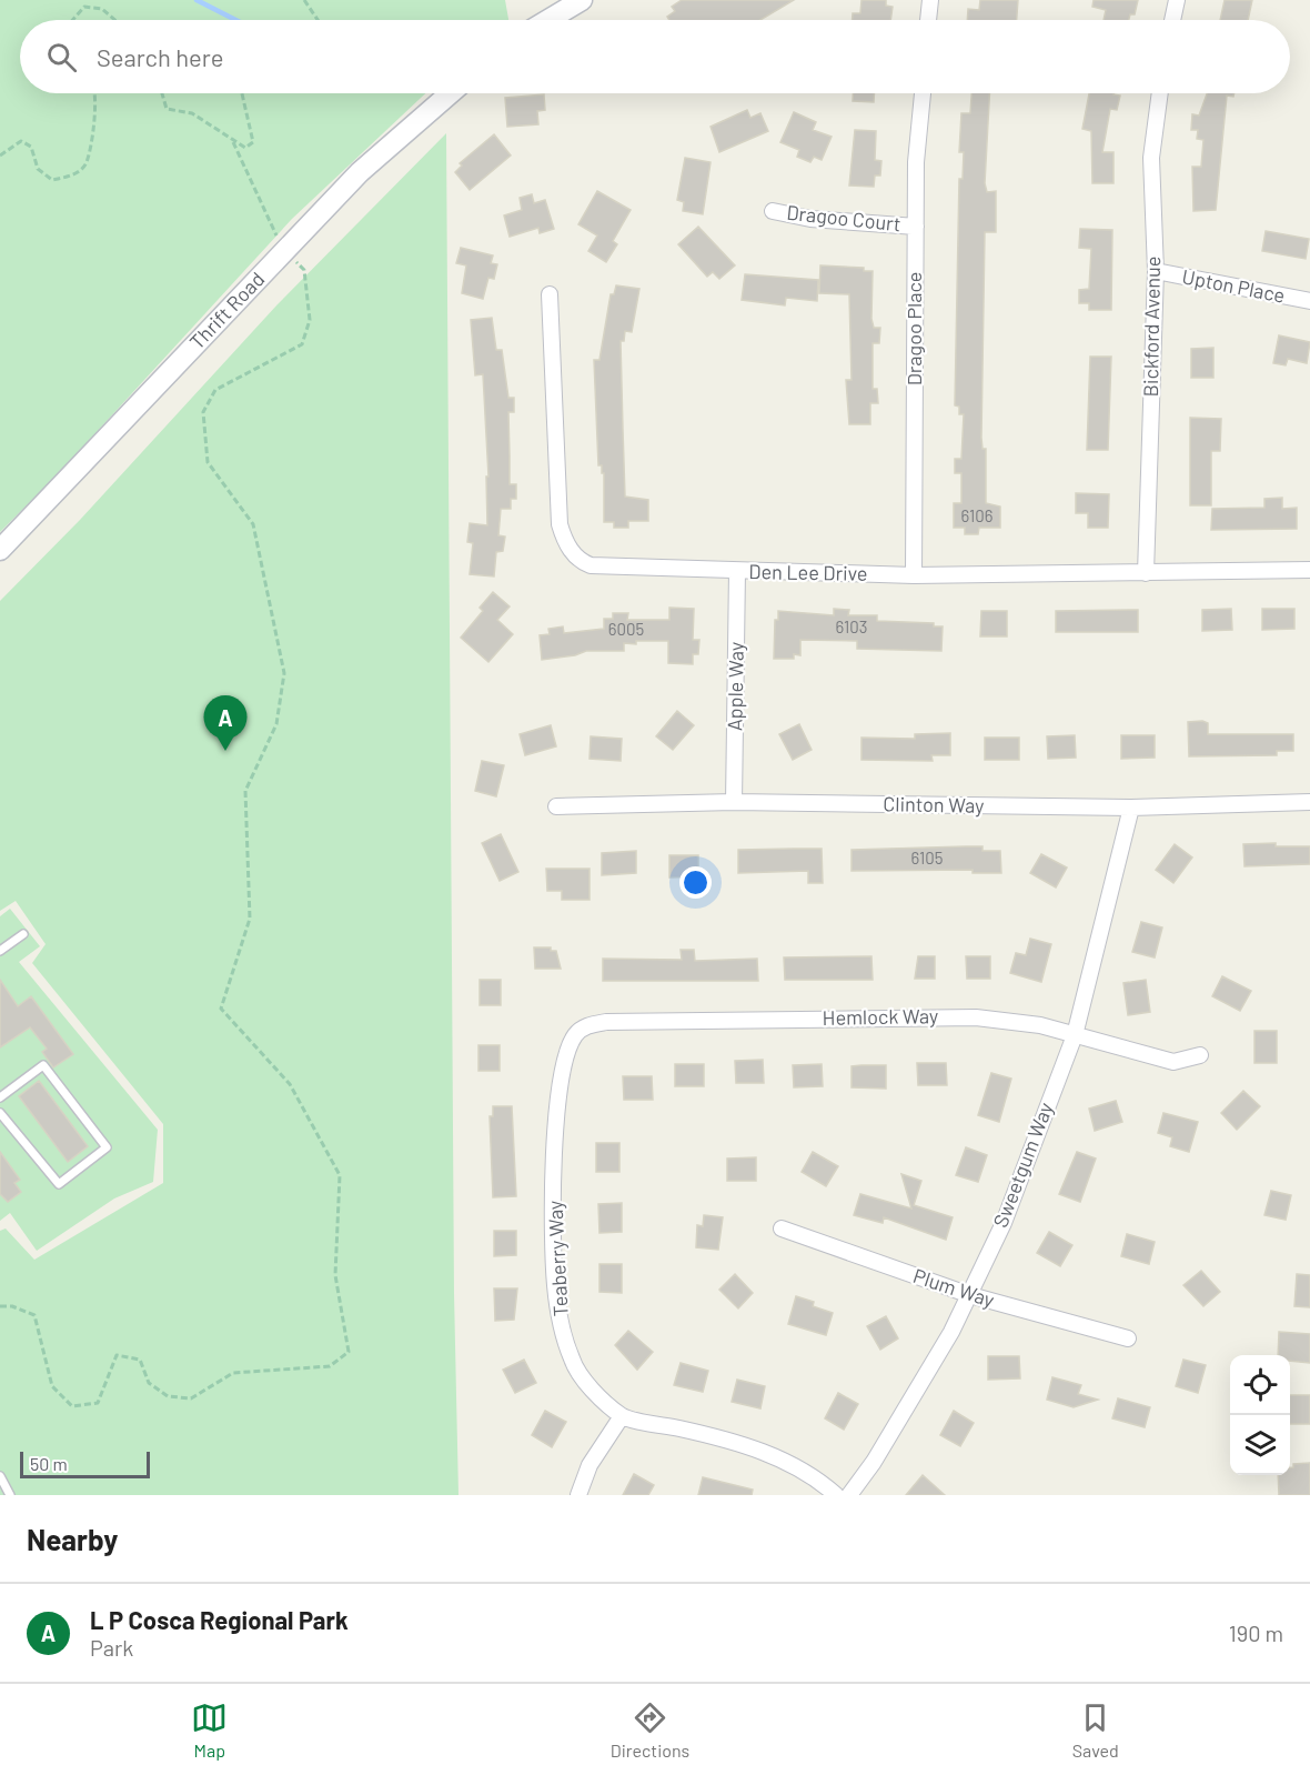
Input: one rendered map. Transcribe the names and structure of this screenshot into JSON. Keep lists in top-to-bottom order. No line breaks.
{"streets":{"street":["Dragoo Court","Upton Place","Thrift Road","Bickford Avenue","Dragoo Place","Den Lee Drive","Apple Way","Clinton Way","Hemlock Way","Sweetgum Way","Teaberry Way","Plum Way"]},"crossings":[["Dragoo Court","Dragoo Place"],["Upton Place","Bickford Avenue"],["Bickford Avenue","Den Lee Drive"],["Dragoo Place","Den Lee Drive"],["Den Lee Drive","Apple Way"],["Apple Way","Clinton Way"],["Clinton Way","Sweetgum Way"],["Hemlock Way","Sweetgum Way"],["Hemlock Way","Teaberry Way"],["Sweetgum Way","Plum Way"]],"house_numbers":["6106","6103","6005","6105"],"scale_bar":"50 m","page":{"search":"Search here","pins":"A","scale":"50 m","heading":"Nearby","list":[{"mark":"A","name":"L P Cosca Regional Park","note":"Park","value":"190 m"}],"nav":["Map","Directions","Saved"]}}
